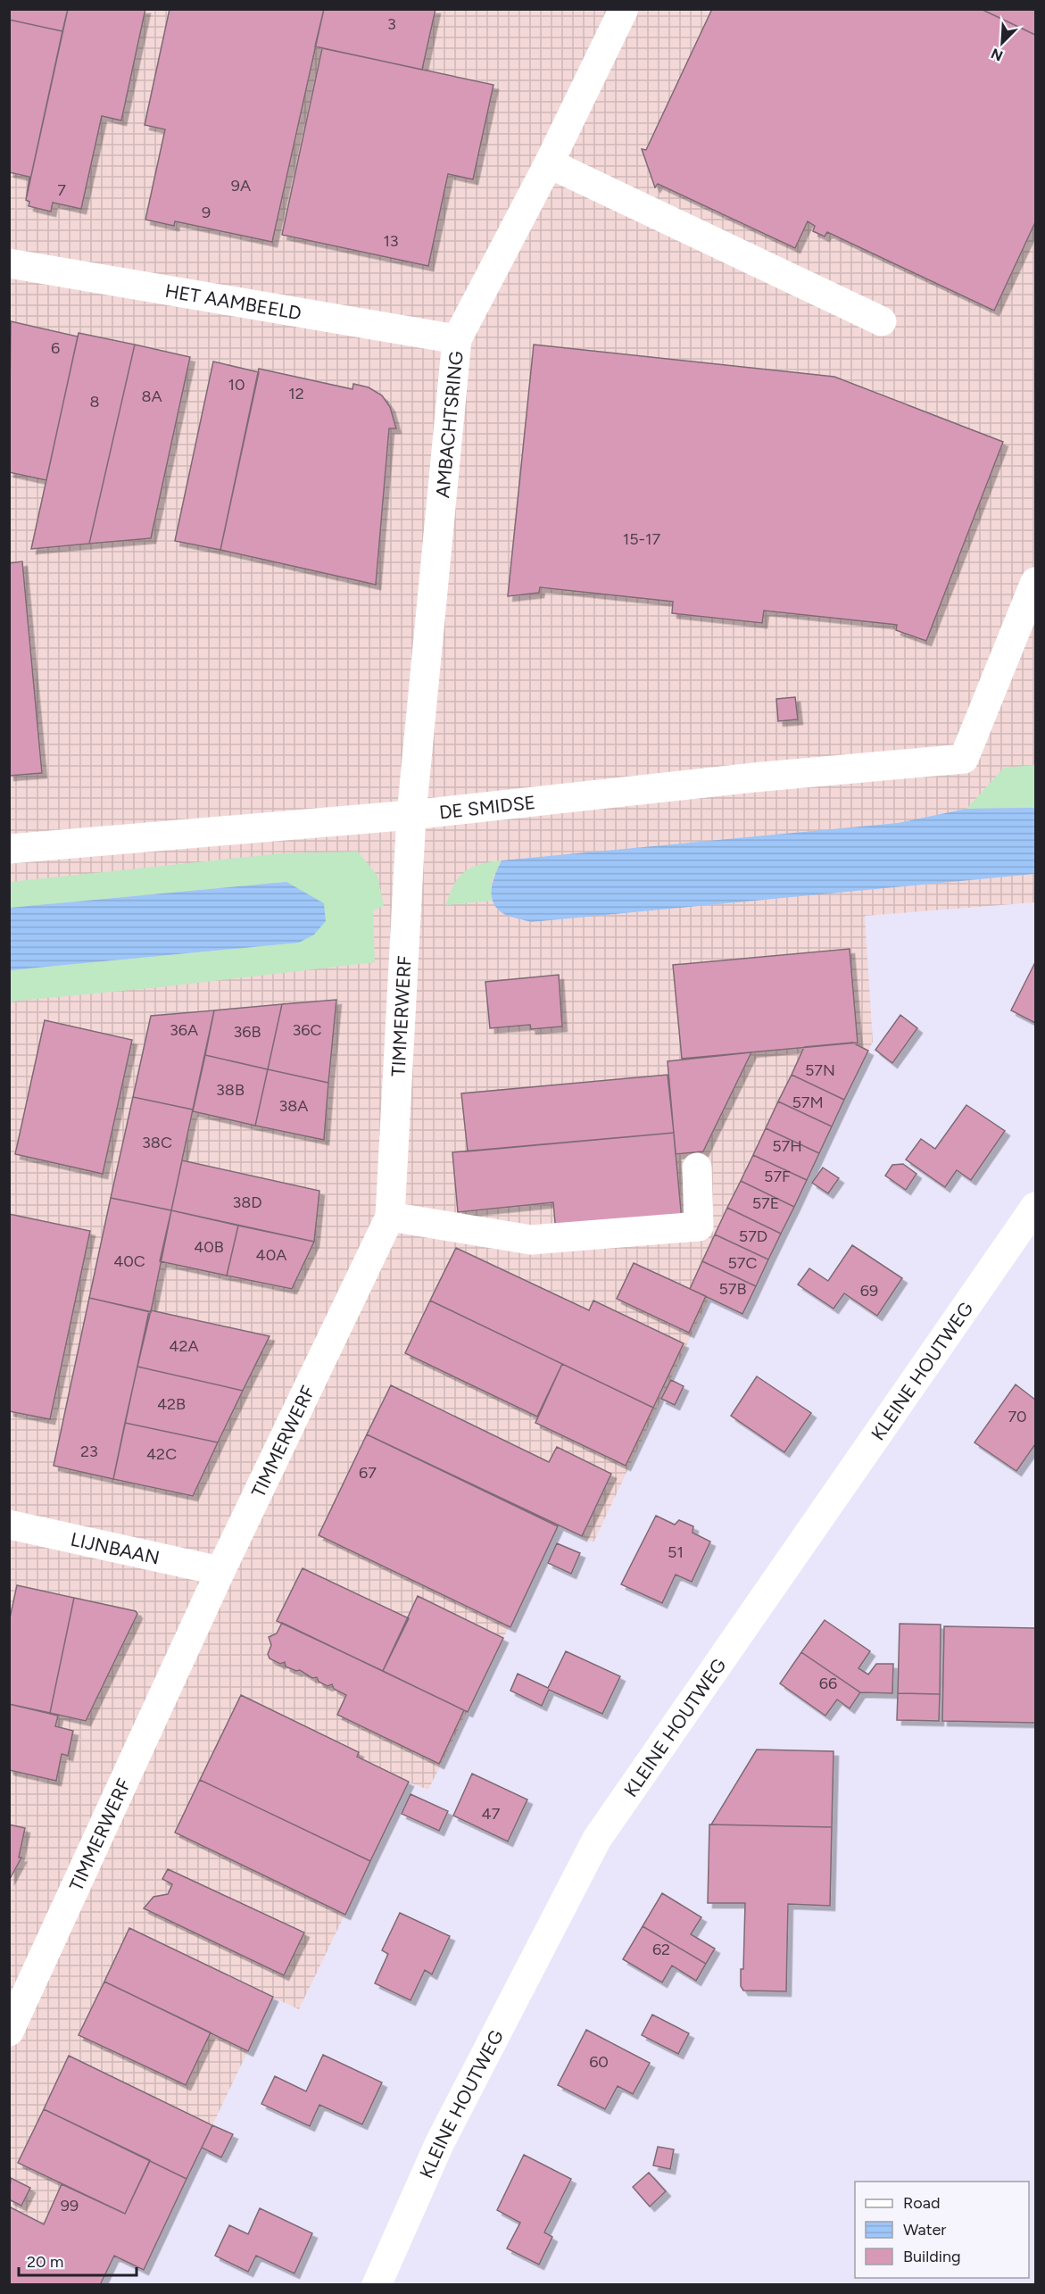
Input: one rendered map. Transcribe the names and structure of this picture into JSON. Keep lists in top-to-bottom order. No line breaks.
{"streets":{"street":["HET AAMBEELD","AMBACHTSRING","DE SMIDSE","TIMMERWERF","KLEINE HOUTWEG","LIJNBAAN"]},"crossings":[["HET AAMBEELD","AMBACHTSRING"],["AMBACHTSRING","DE SMIDSE"],["AMBACHTSRING","TIMMERWERF"],["DE SMIDSE","TIMMERWERF"],["TIMMERWERF","LIJNBAAN"]],"house_numbers":["3","9A","7","9","13","6","10","12","8A","8","15-17","36A","36C","36B","57N","38B","57M","38A","38C","57H","57F","38D","57E","57D","40B","40A","40C","57C","57B","69","42A","42B","70","23","42C","67","51","66","47","62","60","99"],"legend":["Road","Water","Building"],"scale_bar":"20 m","north":"bottom left"}
